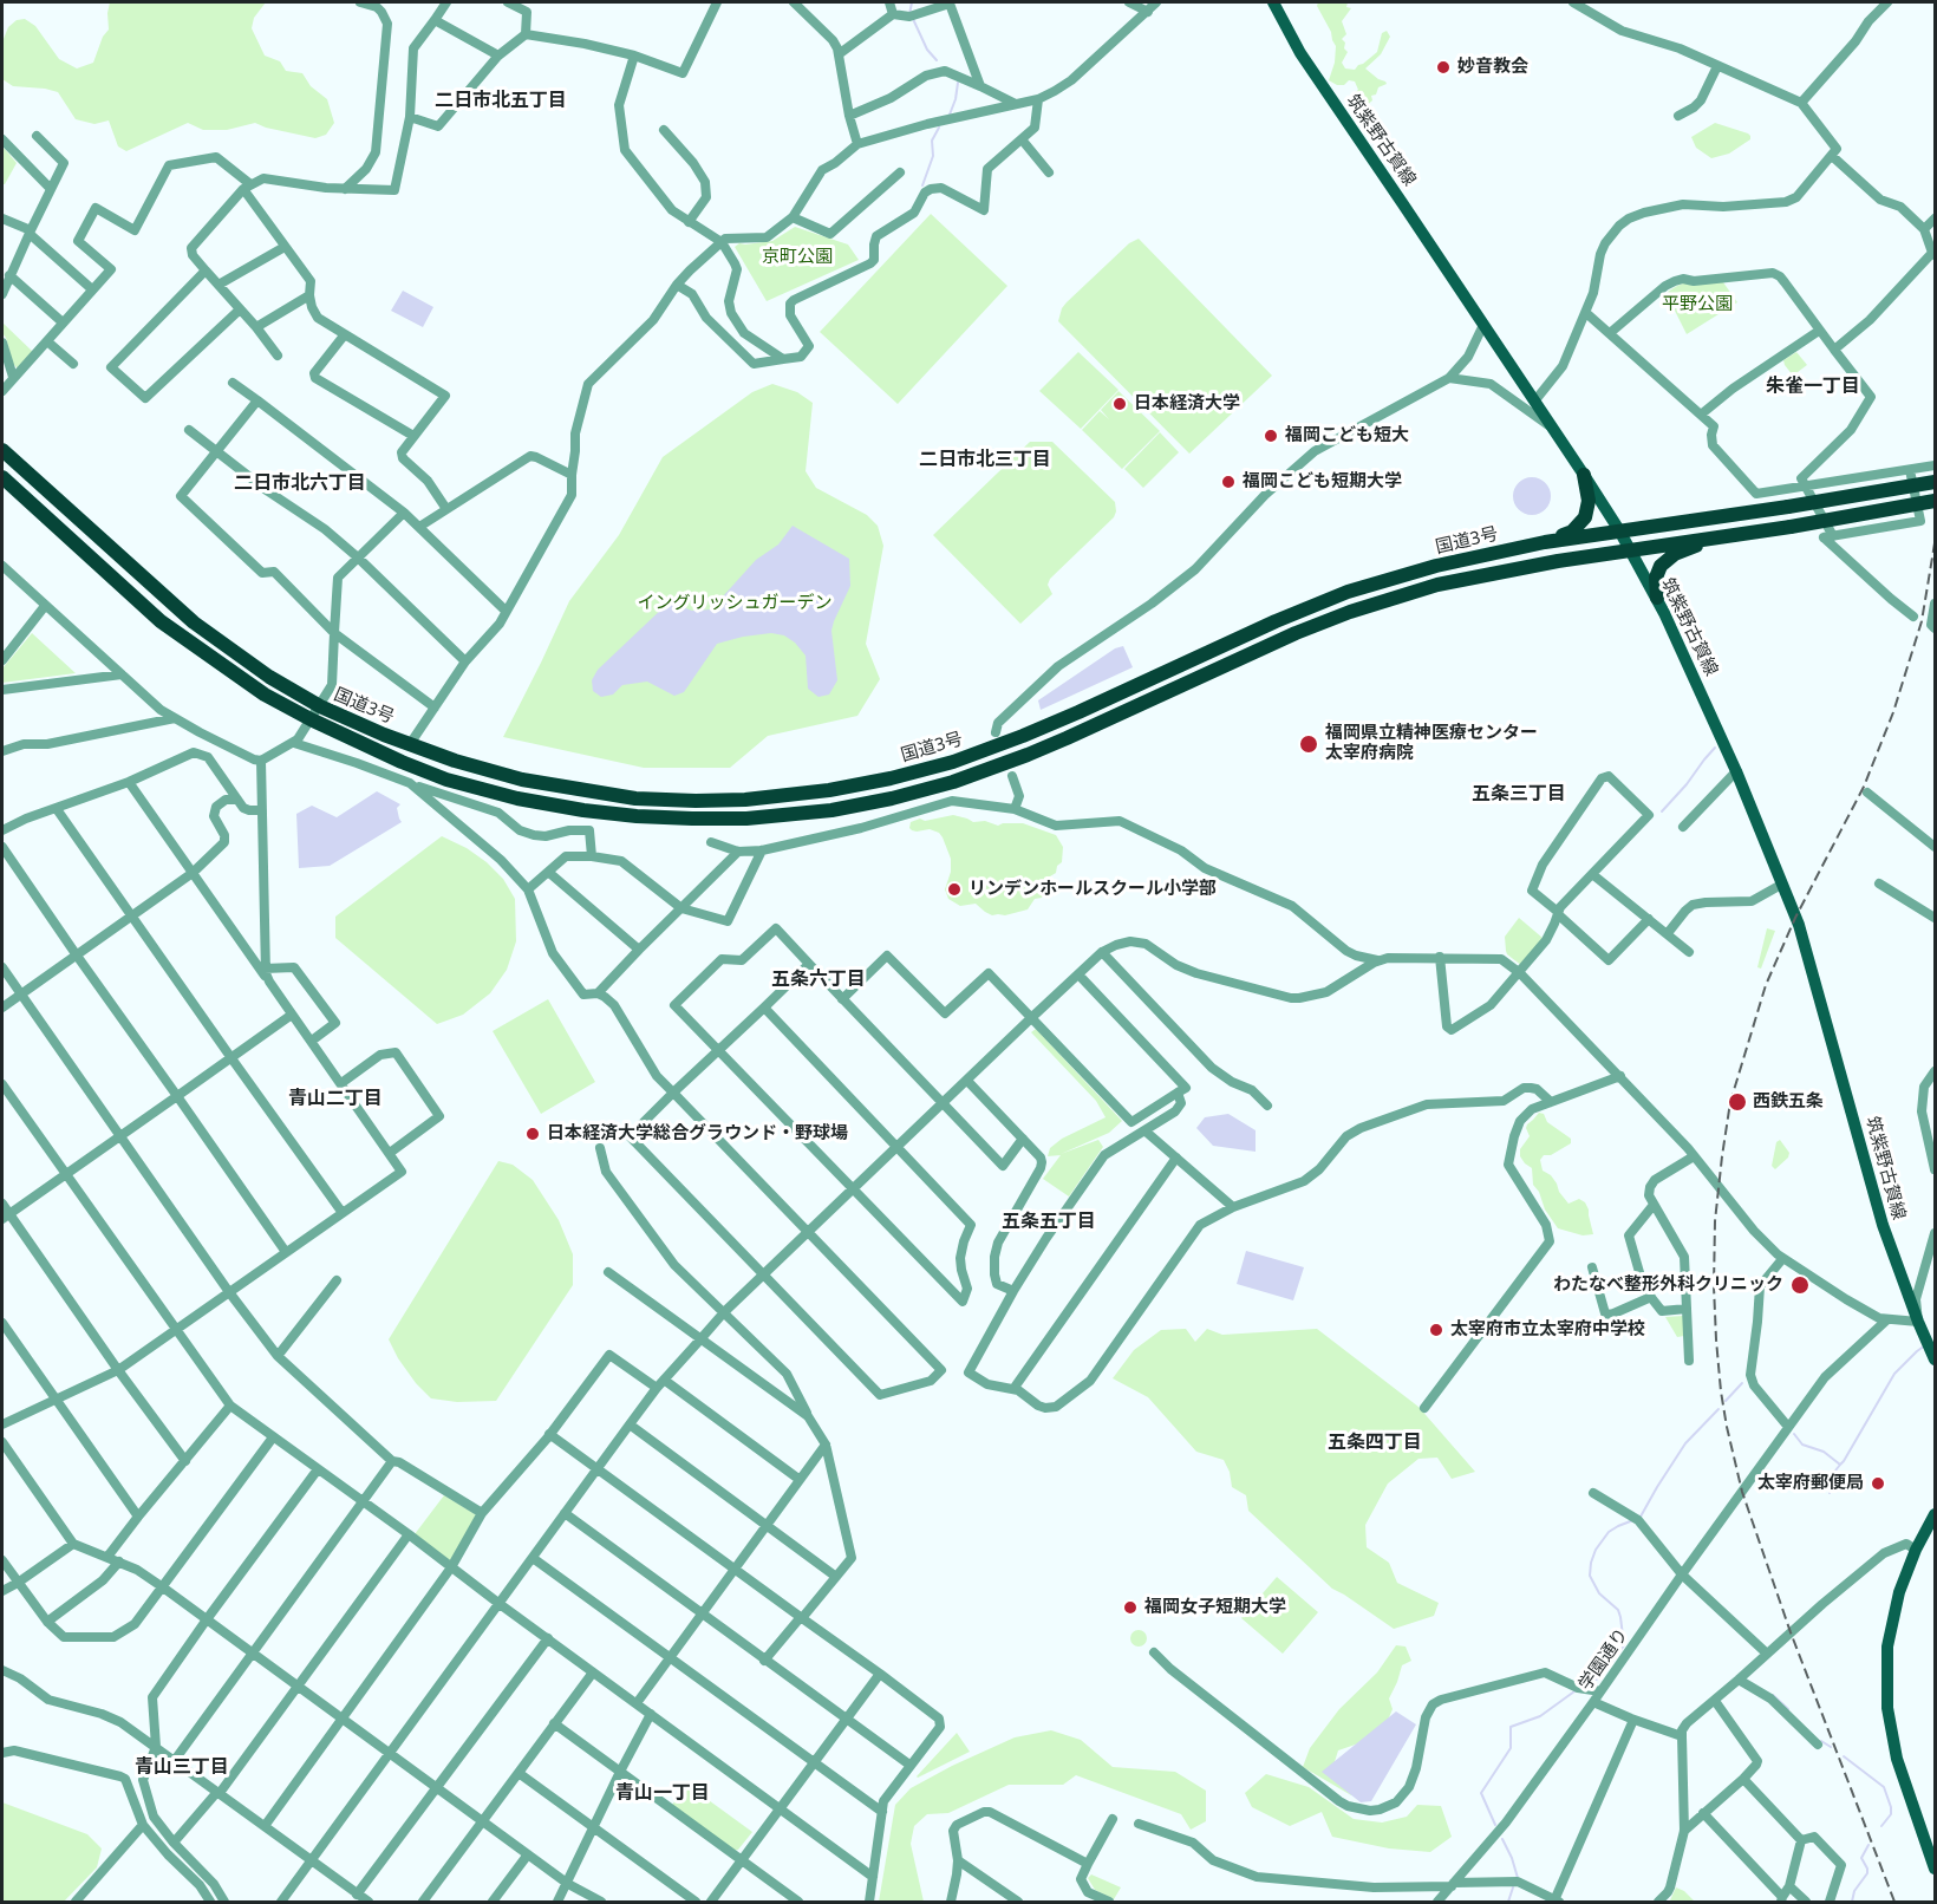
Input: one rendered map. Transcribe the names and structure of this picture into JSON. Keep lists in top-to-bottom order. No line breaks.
{"streets":{"highway":["国道3号"],"main road":["筑紫野古賀線"],"street":["学園通り"]},"crossings":[["筑紫野古賀線","国道3号"]],"districts":["二日市北五丁目","朱雀一丁目","二日市北三丁目","二日市北六丁目","五条三丁目","五条六丁目","青山二丁目","五条五丁目","五条四丁目","青山三丁目","青山一丁目"],"parks":["京町公園","平野公園","イングリッシュガーデン"],"places":["妙音教会","日本経済大学","福岡こども短大","福岡こども短期大学","福岡県立精神医療センター 太宰府病院","リンデンホールスクール小学部","西鉄五条","日本経済大学総合グラウンド・野球場","わたなべ整形外科クリニック","太宰府市立太宰府中学校","太宰府郵便局","福岡女子短期大学"]}
